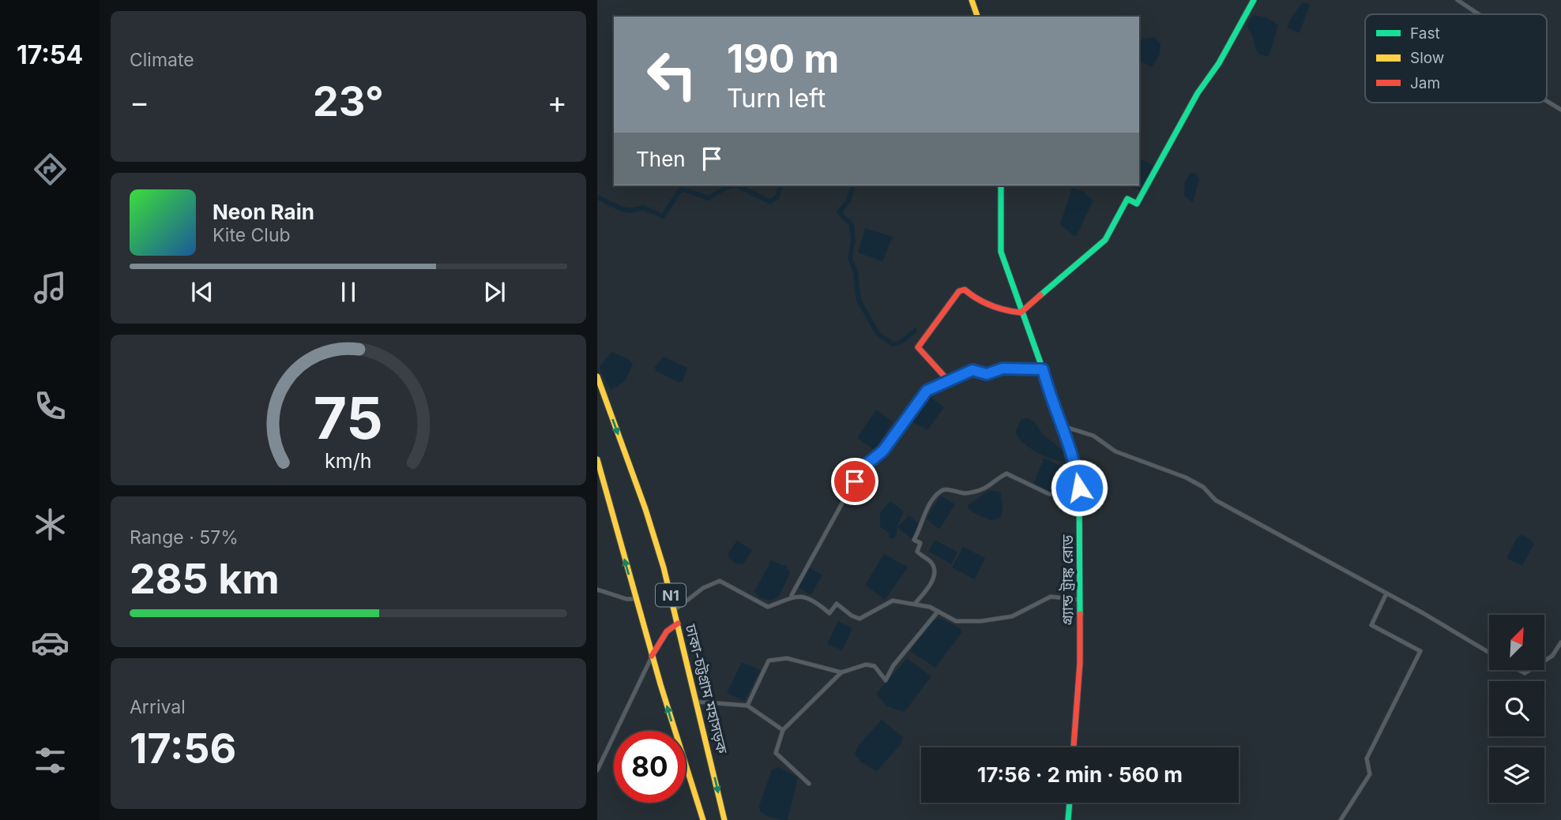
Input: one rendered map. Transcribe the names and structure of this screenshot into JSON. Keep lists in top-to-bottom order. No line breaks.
{"streets":{"main road":["গ্র্যান্ড ট্রাঙ্ক রোড","N1","ঢাকা-চট্টগ্রাম মহাসড়ক"]},"legend":["Fast","Slow","Jam"],"north":"top right","page":{"tabs":"17:54","tile":["Climate",["Range · 57%","285 km"],["Arrival","17:56"]],"turn":["190 m","Turn left"],"heat":["−","23°","+"],"then":"Then","song":["Neon Rain","Kite Club"],"limit":"80","trip":"17:56 · 2 min · 560 m","gauge":["75","km/h"]}}
